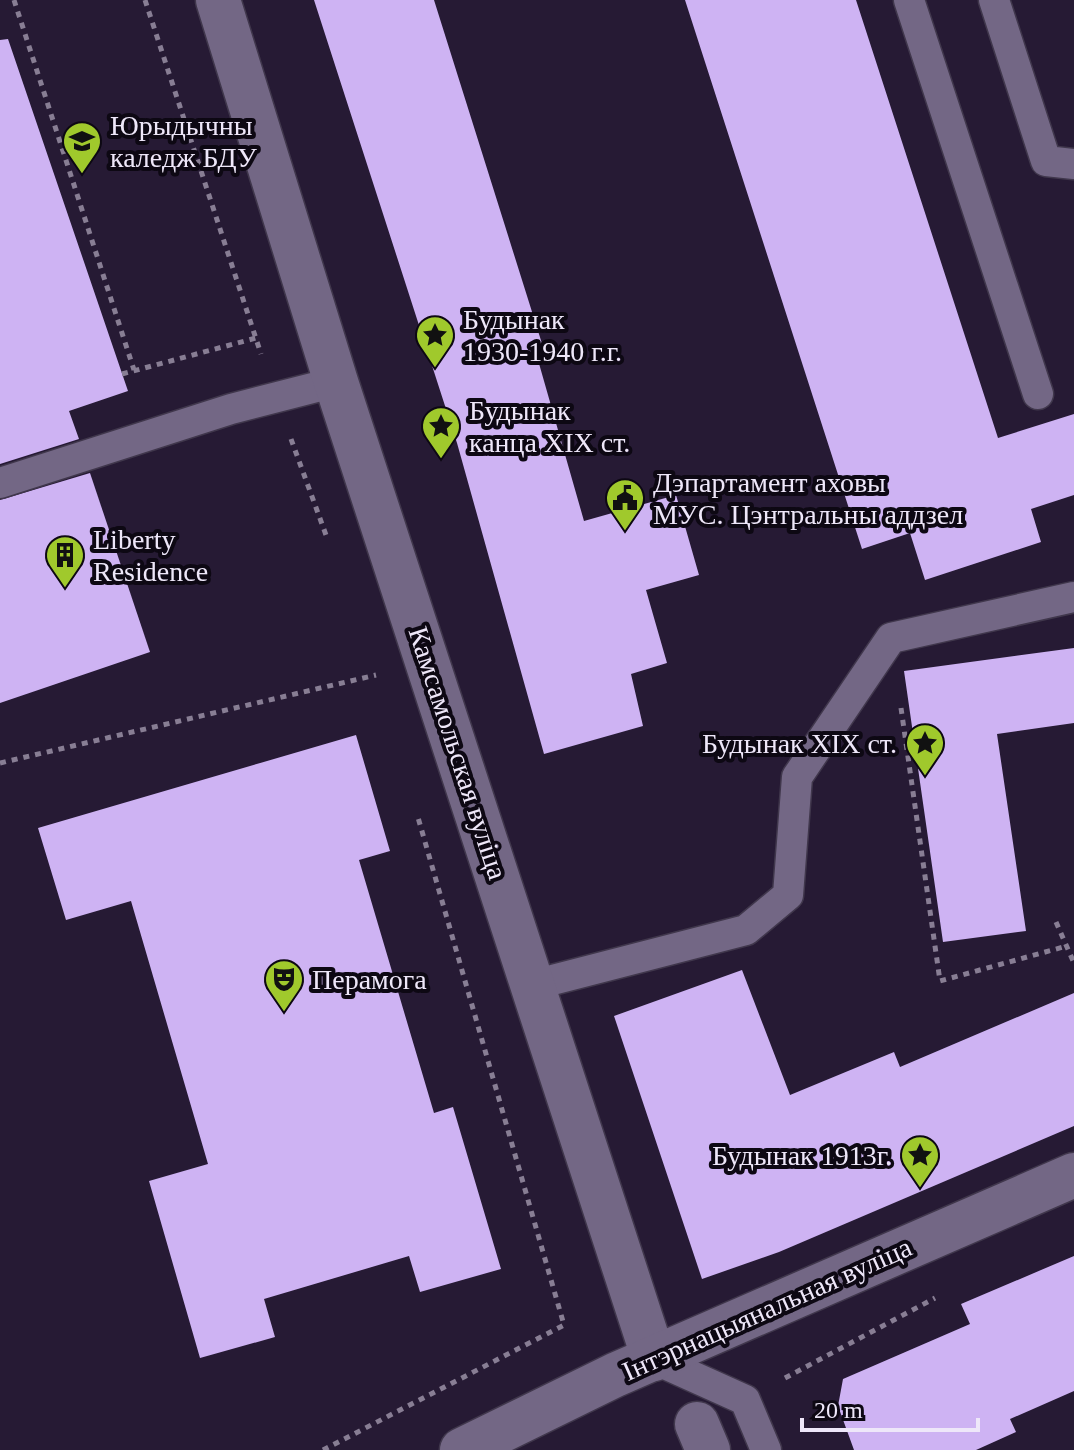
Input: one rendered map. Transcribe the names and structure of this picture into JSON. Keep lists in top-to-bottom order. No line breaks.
{"streets":{"main road":["Камсамольская вуліца","Інтэрнацыянальная вуліца"]},"crossings":[["Камсамольская вуліца","Інтэрнацыянальная вуліца"]],"places":{"school or university":["Юрыдычны каледж БДУ"],"place":["Будынак 1930-1940 г.г.","Будынак канца ХІХ ст.","Будынак XIX ст.","Будынак 1913г."],"public building":["Дэпартамент аховы МУС. Цэнтральны аддзел"],"building":["Liberty Residence"],"theatre":["Перамога"]},"scale_bar":"20 m"}
